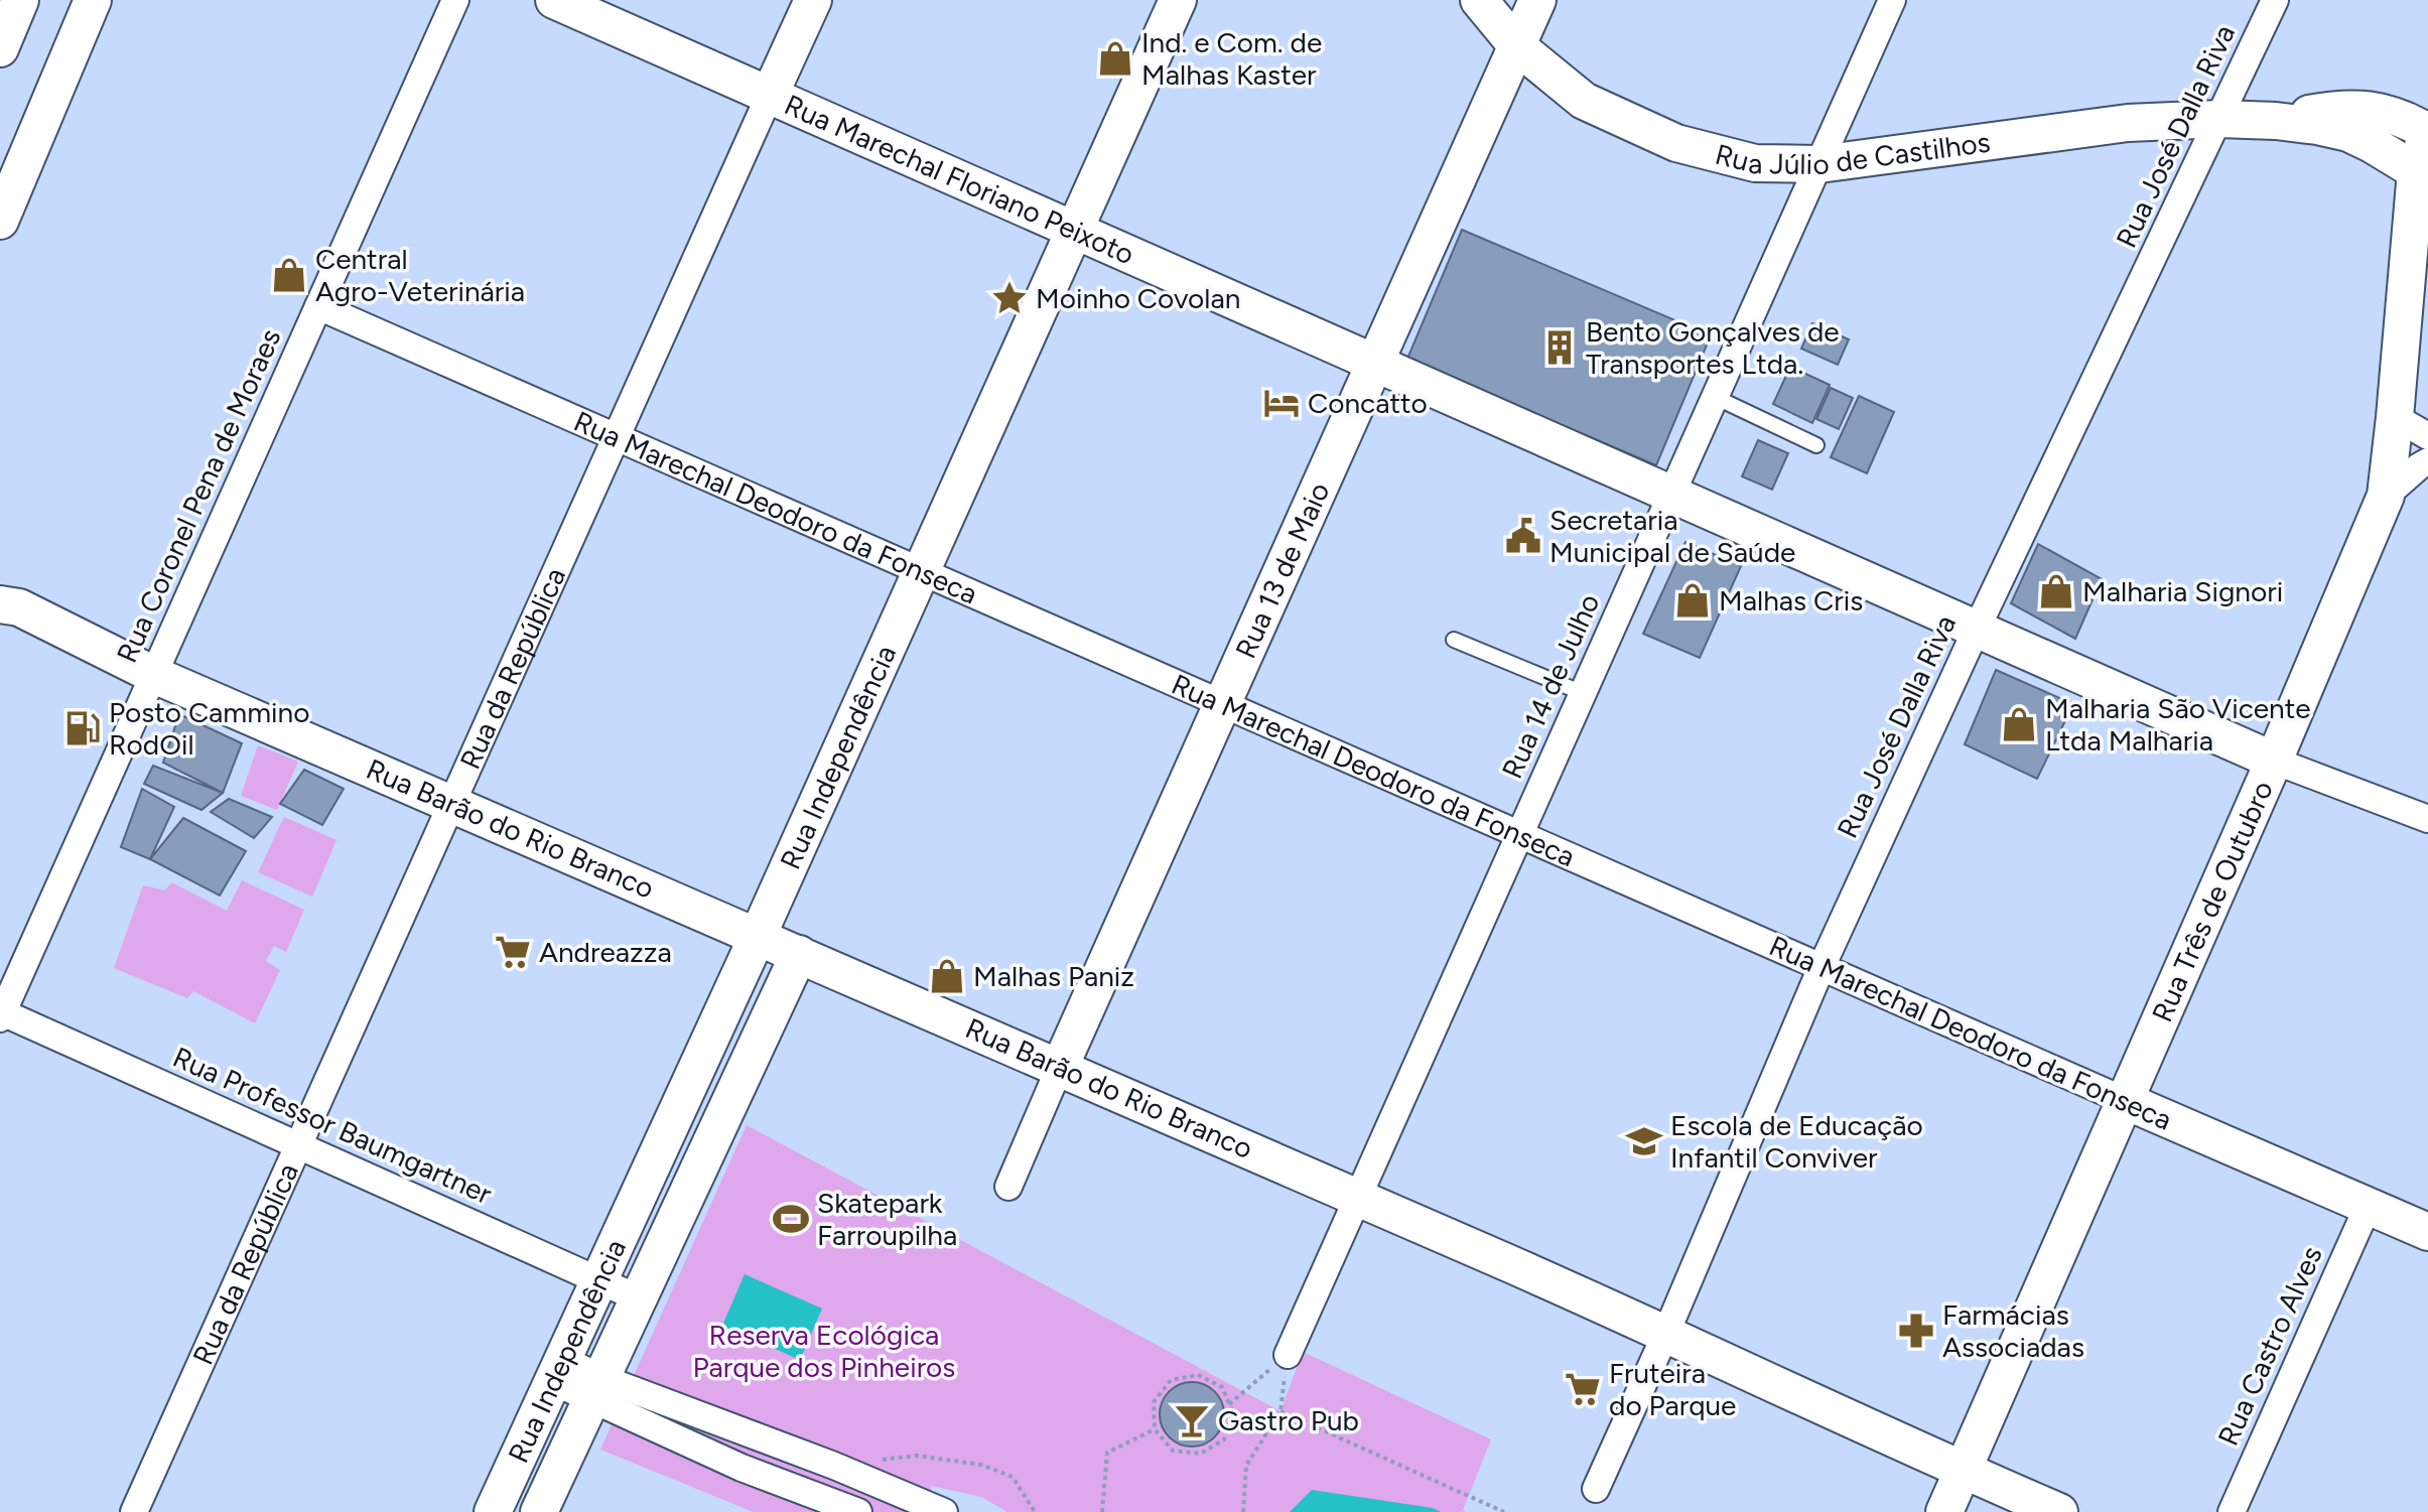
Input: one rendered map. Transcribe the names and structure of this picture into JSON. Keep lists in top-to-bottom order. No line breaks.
{"streets":{"main road":["Rua Júlio de Castilhos","Rua Marechal Floriano Peixoto","Rua Marechal Deodoro da Fonseca","Rua 13 de Maio","Rua da República","Rua Independência","Rua Barão do Rio Branco","Rua Três de Outubro"],"street":["Rua José Dalla Riva","Rua Coronel Pena de Moraes","Rua 14 de Julho","Rua Professor Baumgartner","Rua Castro Alves"]},"crossings":[["Rua José Dalla Riva","Rua Júlio de Castilhos"],["Rua José Dalla Riva","Rua Marechal Floriano Peixoto"],["Rua José Dalla Riva","Rua Marechal Deodoro da Fonseca"],["Rua José Dalla Riva","Rua Barão do Rio Branco"],["Rua Júlio de Castilhos","Rua 13 de Maio"],["Rua Júlio de Castilhos","Rua 14 de Julho"],["Rua Júlio de Castilhos","Rua Três de Outubro"],["Rua Marechal Floriano Peixoto","Rua 13 de Maio"],["Rua Marechal Floriano Peixoto","Rua da República"],["Rua Marechal Floriano Peixoto","Rua 14 de Julho"],["Rua Marechal Floriano Peixoto","Rua Independência"],["Rua Marechal Floriano Peixoto","Rua Três de Outubro"],["Rua Coronel Pena de Moraes","Rua Marechal Deodoro da Fonseca"],["Rua Coronel Pena de Moraes","Rua Barão do Rio Branco"],["Rua Coronel Pena de Moraes","Rua Professor Baumgartner"],["Rua Marechal Deodoro da Fonseca","Rua 13 de Maio"],["Rua Marechal Deodoro da Fonseca","Rua da República"],["Rua Marechal Deodoro da Fonseca","Rua 14 de Julho"],["Rua Marechal Deodoro da Fonseca","Rua Independência"],["Rua Marechal Deodoro da Fonseca","Rua Três de Outubro"],["Rua Marechal Deodoro da Fonseca","Rua Castro Alves"],["Rua 13 de Maio","Rua Barão do Rio Branco"],["Rua da República","Rua Barão do Rio Branco"],["Rua da República","Rua Professor Baumgartner"],["Rua 14 de Julho","Rua Barão do Rio Branco"],["Rua Independência","Rua Barão do Rio Branco"],["Rua Independência","Rua Professor Baumgartner"],["Rua Barão do Rio Branco","Rua Três de Outubro"]],"parks":["Reserva Ecológica Parque dos Pinheiros"],"places":{"shop":["Ind. e Com. de Malhas Kaster","Central Agro-Veterinária","Malharia Signori","Malhas Cris","Malharia São Vicente Ltda Malharia","Malhas Paniz"],"place":["Moinho Covolan"],"building":["Bento Gonçalves de Transportes Ltda."],"hotel":["Concatto"],"public building":["Secretaria Municipal de Saúde"],"fuel station":["Posto Cammino RodOil"],"supermarket":["Andreazza","Fruteira do Parque"],"school or university":["Escola de Educação Infantil Conviver"],"sports":["Skatepark Farroupilha"],"pharmacy":["Farmácias Associadas"],"bar":["Gastro Pub"]}}
